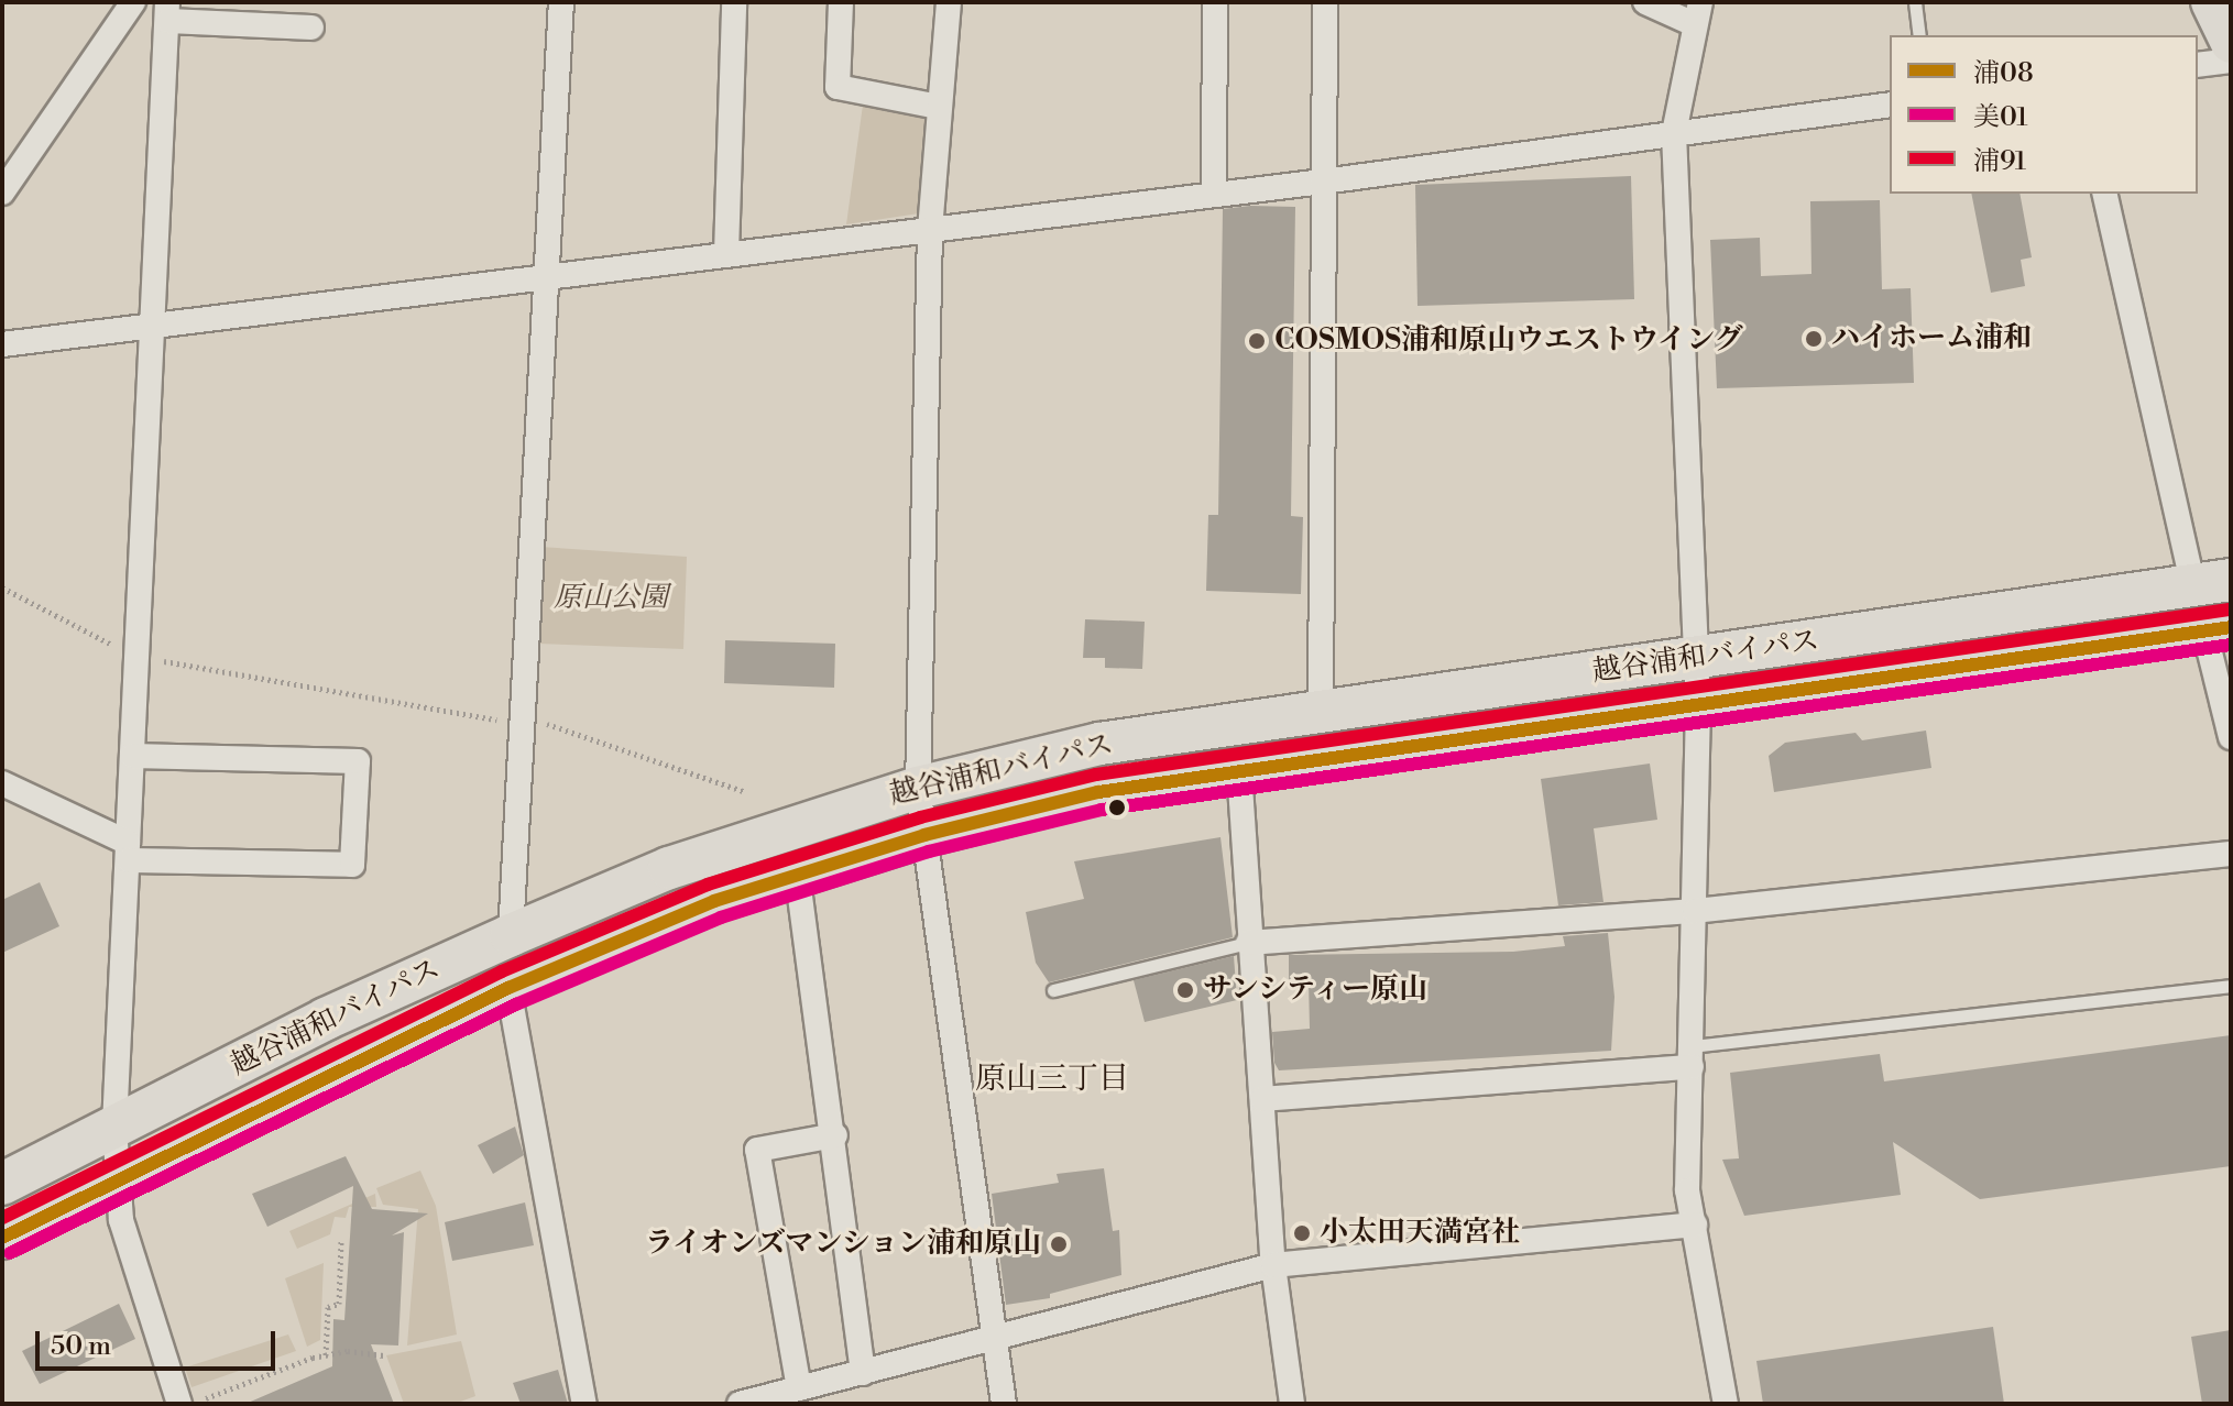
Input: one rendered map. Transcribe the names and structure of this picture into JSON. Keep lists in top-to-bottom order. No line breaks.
{"streets":{"highway":["越谷浦和バイパス"]},"districts":["原山三丁目"],"parks":["原山公園"],"places":["ハイホーム浦和","COSMOS浦和原山ウエストウイング","サンシティー原山","小太田天満宮社","ライオンズマンション浦和原山"],"lines":["transit line 浦91","transit line 浦08","transit line 美01"],"legend":["浦08","美01","浦91"],"scale_bar":"50 m"}
